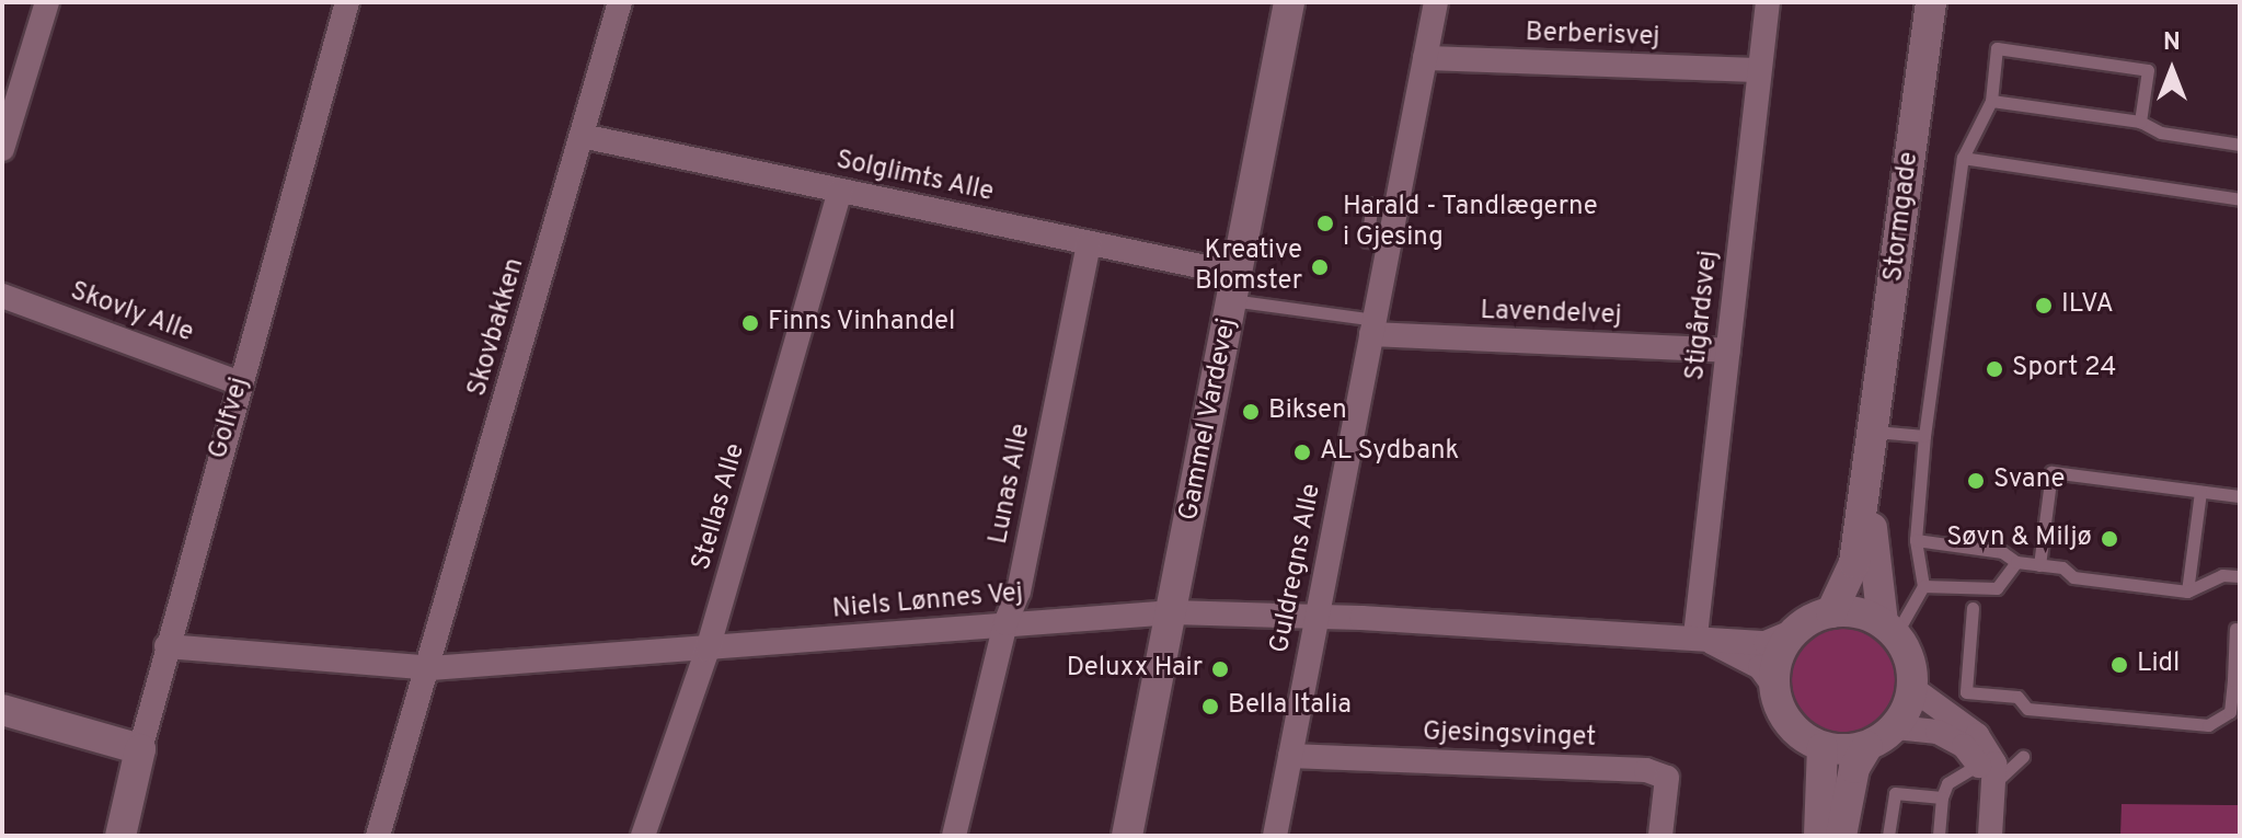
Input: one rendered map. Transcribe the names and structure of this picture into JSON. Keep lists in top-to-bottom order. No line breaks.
{"streets":{"street":["Berberisvej","Solglimts Alle","Stormgade","Skovly Alle","Lavendelvej","Stigårdsvej","Skovbakken","Golfvej","Gammel Vardevej","Lunas Alle","Stellas Alle","Guldregns Alle","Niels Lønnes Vej","Gjesingsvinget"]},"crossings":[["Berberisvej","Stigårdsvej"],["Berberisvej","Guldregns Alle"],["Solglimts Alle","Skovbakken"],["Solglimts Alle","Gammel Vardevej"],["Solglimts Alle","Lunas Alle"],["Solglimts Alle","Stellas Alle"],["Stormgade","Niels Lønnes Vej"],["Skovly Alle","Golfvej"],["Lavendelvej","Stigårdsvej"],["Lavendelvej","Guldregns Alle"],["Stigårdsvej","Niels Lønnes Vej"],["Skovbakken","Niels Lønnes Vej"],["Golfvej","Niels Lønnes Vej"],["Gammel Vardevej","Niels Lønnes Vej"],["Lunas Alle","Niels Lønnes Vej"],["Stellas Alle","Niels Lønnes Vej"],["Guldregns Alle","Niels Lønnes Vej"],["Guldregns Alle","Gjesingsvinget"]],"places":["Harald - Tandlægerne i Gjesing","Kreative Blomster","ILVA","Finns Vinhandel","Sport 24","Biksen","AL Sydbank","Svane","Søvn & Miljø","Lidl","Deluxx Hair","Bella Italia"],"north":"top"}
